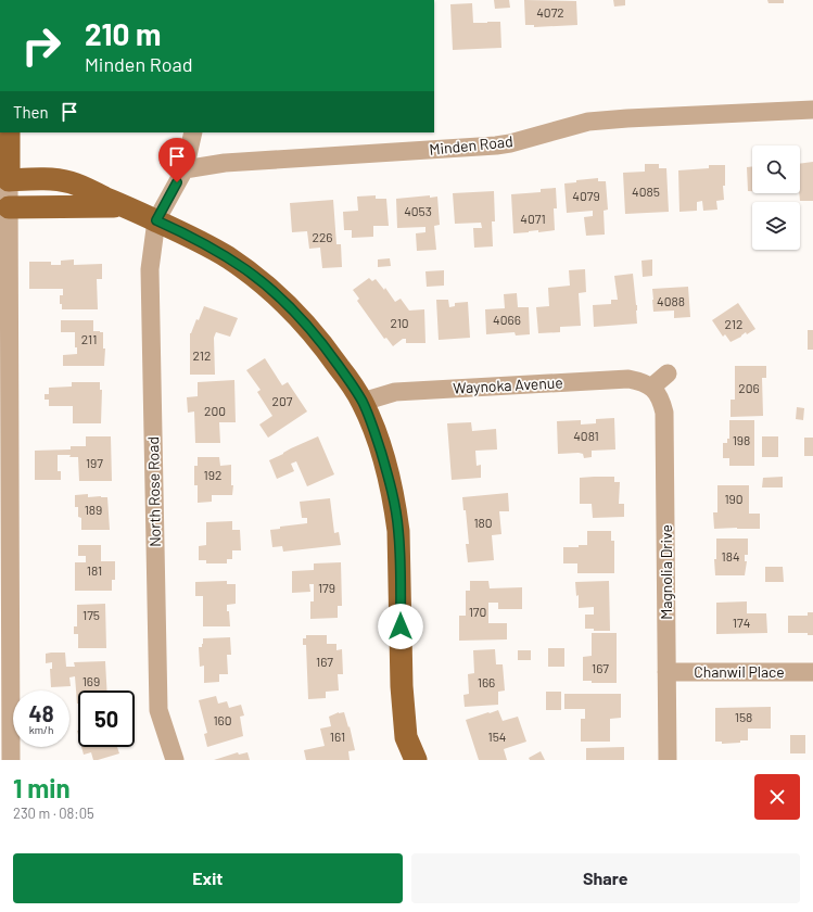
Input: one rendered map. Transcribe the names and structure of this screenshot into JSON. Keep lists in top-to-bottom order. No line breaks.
{"streets":{"street":["Minden Road","Waynoka Avenue","North Rose Road","Magnolia Drive","Chanwil Place"]},"crossings":[["Waynoka Avenue","Magnolia Drive"],["Magnolia Drive","Chanwil Place"]],"house_numbers":["4072","4085","4079","4053","4071","226","4088","4066","210","212","211","212","206","207","200","4081","198","197","192","190","189","180","184","181","179","170","175","174","167","167","169","166","158","160","161","154"],"page":{"turn":["210 m","Minden Road"],"then":"Then","speed":"48 km/h","limit":"50","heading":["1 min","230 m · 08:05"],"buttons":["Exit","Share"]}}
